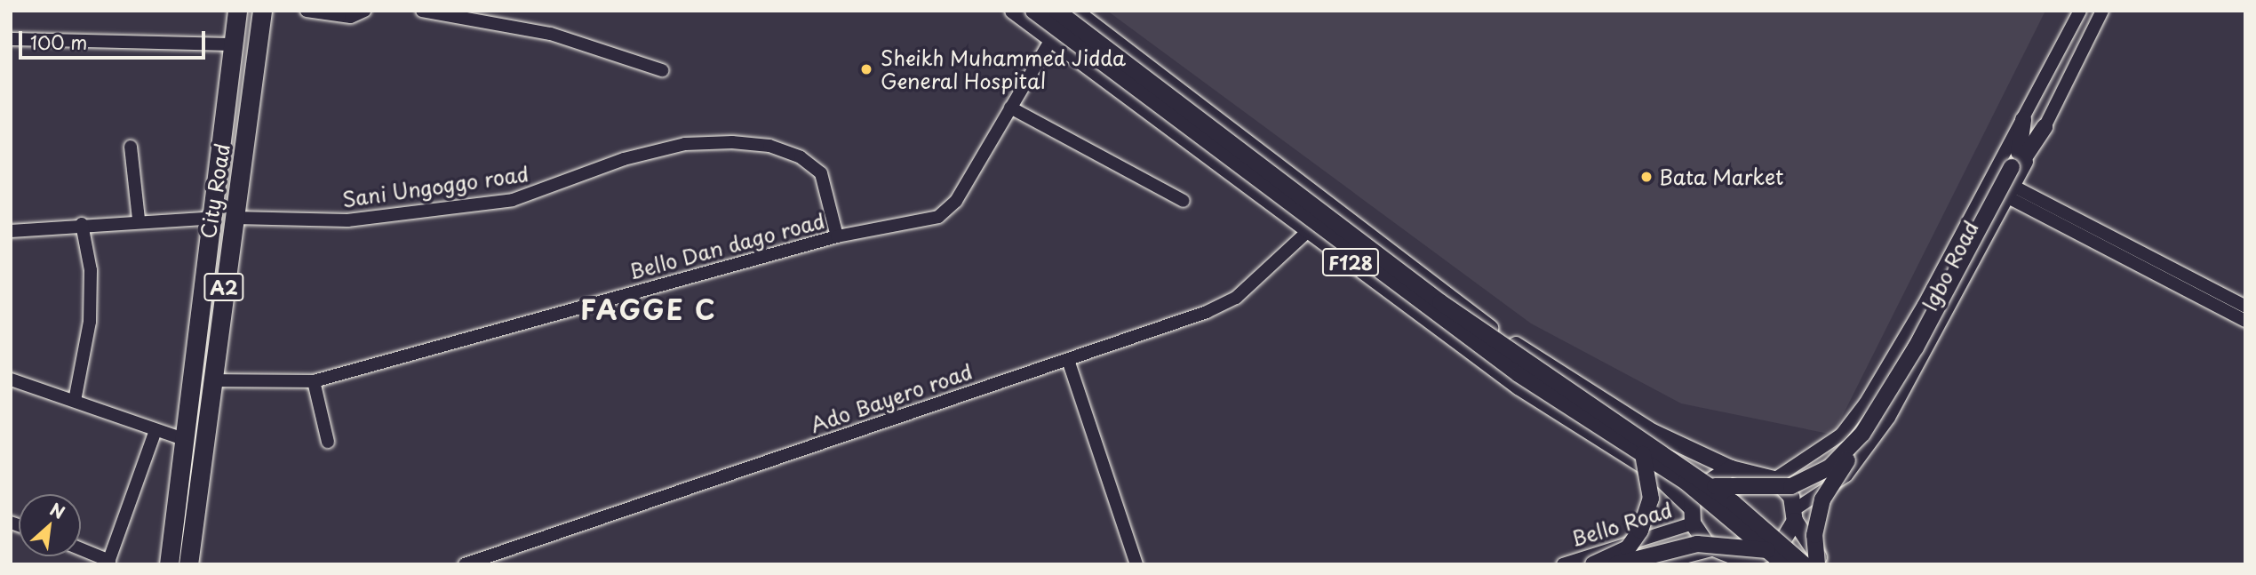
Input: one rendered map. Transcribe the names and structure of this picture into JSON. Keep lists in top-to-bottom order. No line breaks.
{"streets":{"highway":["City Road","A2"],"main road":["F128"],"street":["Sani Ungoggo road","Bello Dan dago road","Igbo Road","Ado Bayero road","Bello Road"]},"crossings":[["Sani Ungoggo road","City Road"],["Sani Ungoggo road","Bello Dan dago road"],["City Road","Bello Dan dago road"],["Bello Dan dago road","F128"],["F128","Igbo Road"],["F128","Ado Bayero road"],["F128","Bello Road"],["Igbo Road","Bello Road"]],"districts":["FAGGE C"],"places":["Sheikh Muhammed Jidda General Hospital","Bata Market"],"scale_bar":"100 m","north":"top right"}
